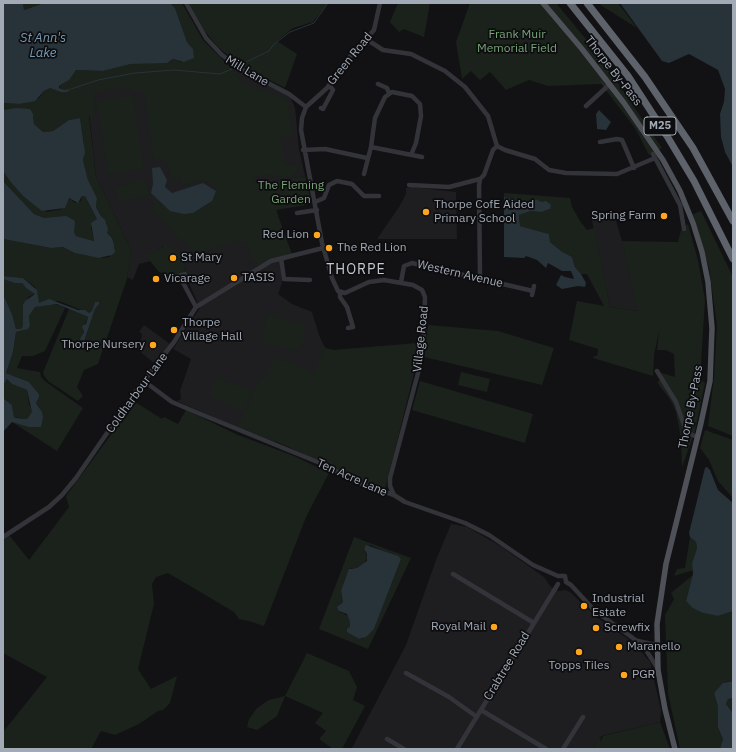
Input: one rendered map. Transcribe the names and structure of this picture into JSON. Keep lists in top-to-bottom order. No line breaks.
{"streets":{"highway":["M25"],"main road":["Thorpe By-Pass"],"street":["Green Road","Mill Lane","Western Avenue","Village Road","Coldharbour Lane","Ten Acre Lane","Crabtree Road"]},"crossings":[["Green Road","Mill Lane"],["Western Avenue","Village Road"],["Village Road","Ten Acre Lane"],["Coldharbour Lane","Ten Acre Lane"],["Ten Acre Lane","Crabtree Road"]],"districts":["THORPE"],"water":["St Ann's Lake"],"parks":["Frank Muir Memorial Field","The Fleming Garden"],"places":["Thorpe CofE Aided Primary School","Spring Farm","Red Lion","The Red Lion","St Mary","TASIS","Vicarage","Thorpe Village Hall","Thorpe Nursery","Industrial Estate","Royal Mail","Screwfix","Maranello","Topps Tiles","PGR"]}
